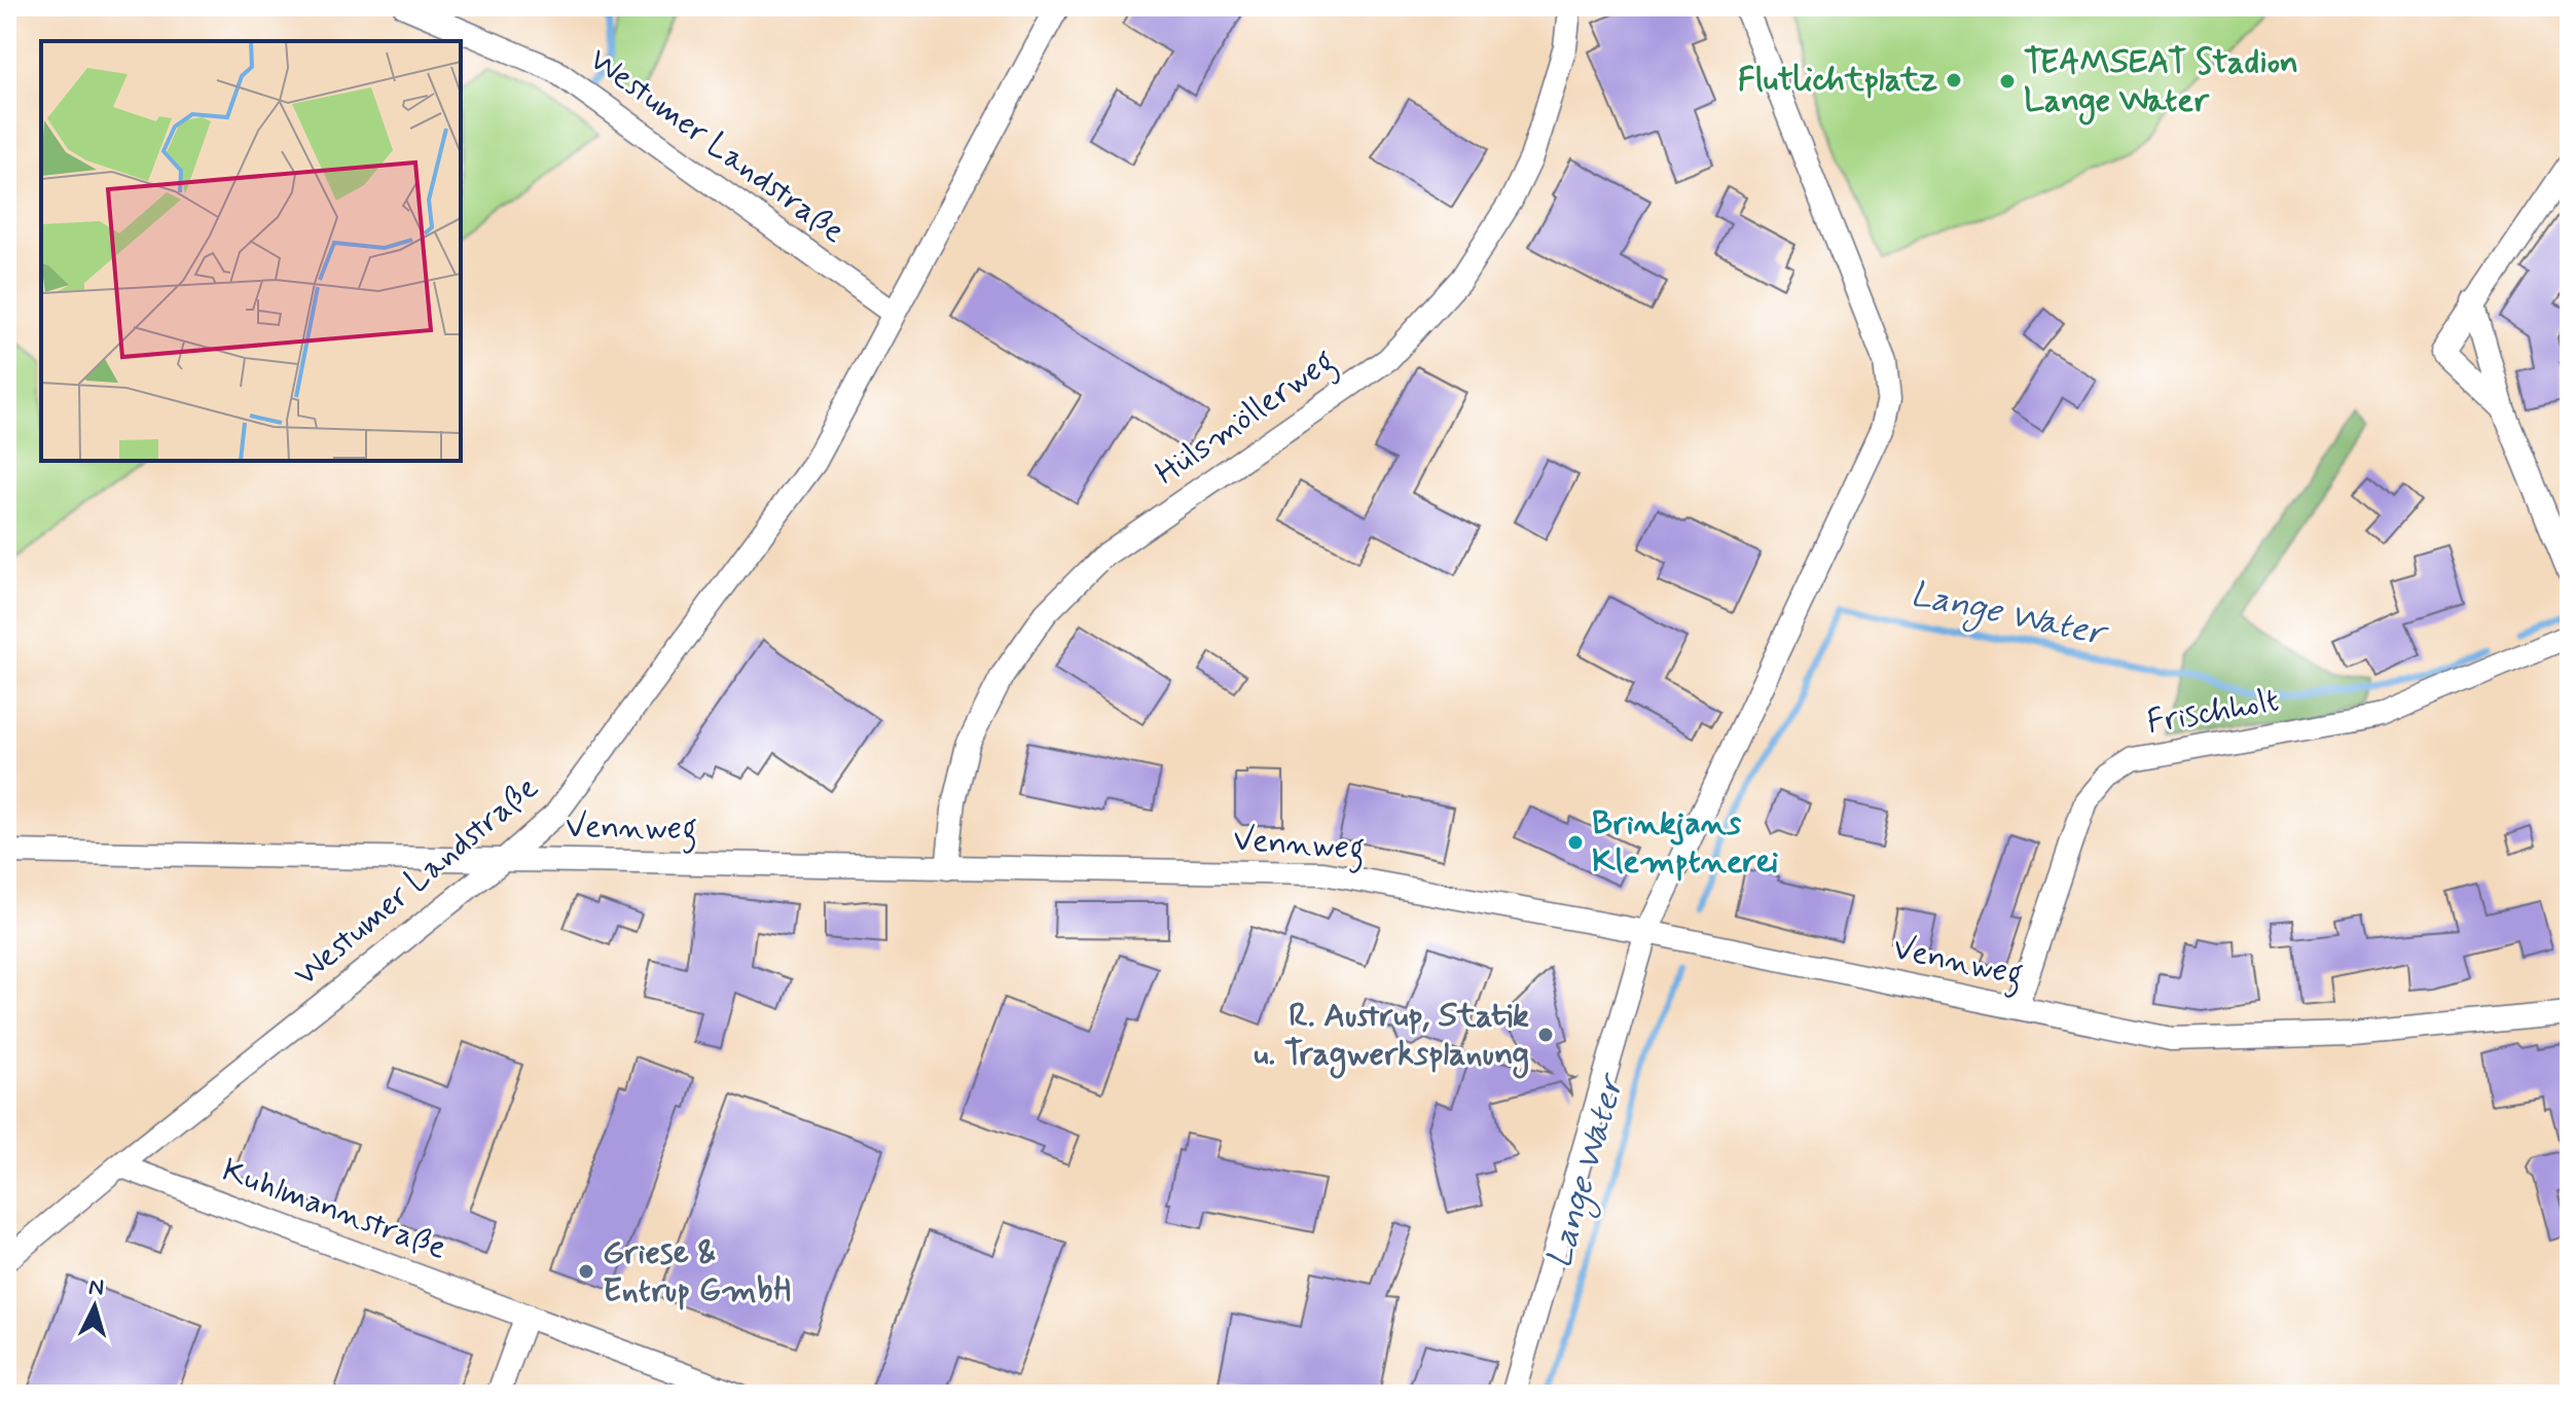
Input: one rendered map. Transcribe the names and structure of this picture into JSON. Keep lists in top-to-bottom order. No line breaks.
{"streets":{"street":["Westumer Landstraße","Hülsmöllerweg","Frischholt","Vennweg","Kuhlmannstraße"]},"crossings":[["Westumer Landstraße","Vennweg"],["Westumer Landstraße","Kuhlmannstraße"],["Hülsmöllerweg","Vennweg"],["Frischholt","Vennweg"]],"water":["Lange Water"],"places":["Flutlichtplatz","TEAMSEAT Stadion Lange Water","Brinkjans Klemptnerei","R. Austrup, Statik u. Tragwerksplanung","Griese & Entrup GmbH"],"north":"top"}
